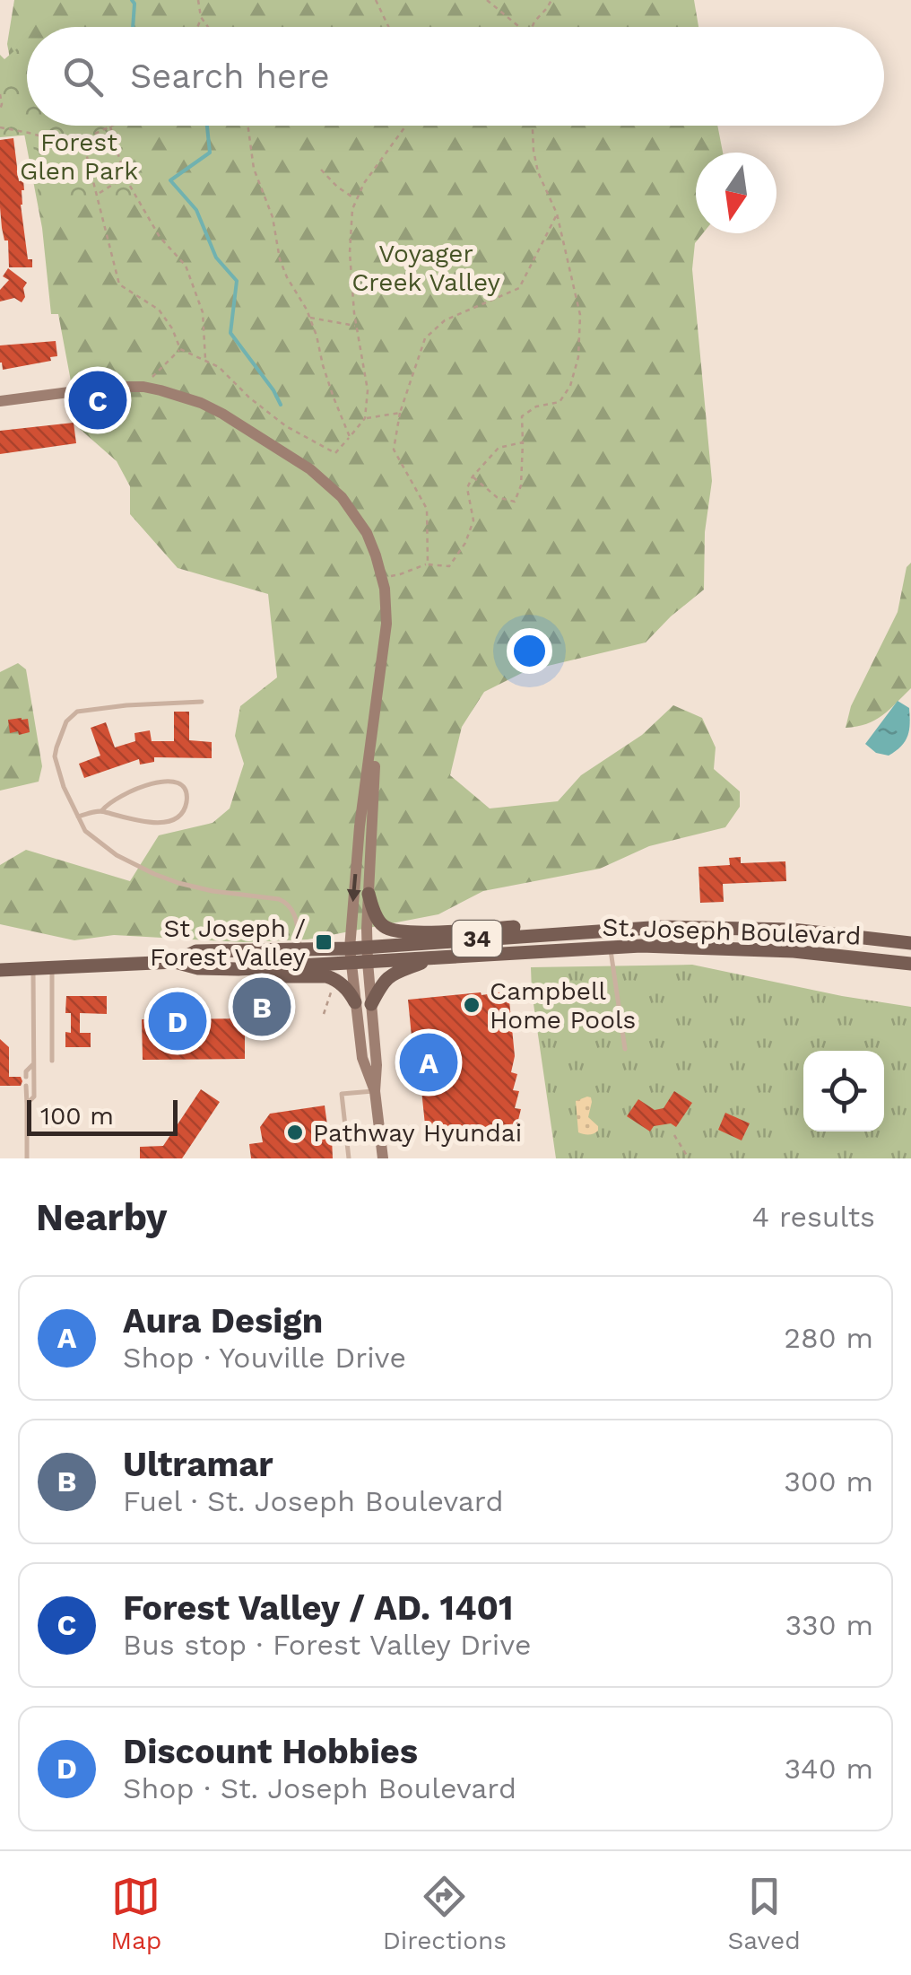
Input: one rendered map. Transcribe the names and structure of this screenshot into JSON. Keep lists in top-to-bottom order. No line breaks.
{"streets":{"main road":["St. Joseph Boulevard","34"]},"parks":["Forest Glen Park","Voyager Creek Valley"],"places":{"transit":["St Joseph / Forest Valley"],"other":["Campbell Home Pools","Pathway Hyundai"]},"scale_bar":"100 m","north":"bottom","page":{"search":"Search here","pins":["C","B","D","A"],"scale":"100 m","heading":["Nearby","4 results"],"list":[{"mark":"A","name":"Aura Design","note":"Shop · Youville Drive","value":"280 m"},{"mark":"B","name":"Ultramar","note":"Fuel · St. Joseph Boulevard","value":"300 m"},{"mark":"C","name":"Forest Valley / AD. 1401","note":"Bus stop · Forest Valley Drive","value":"330 m"},{"mark":"D","name":"Discount Hobbies","note":"Shop · St. Joseph Boulevard","value":"340 m"}],"nav":["Map","Directions","Saved"]}}
